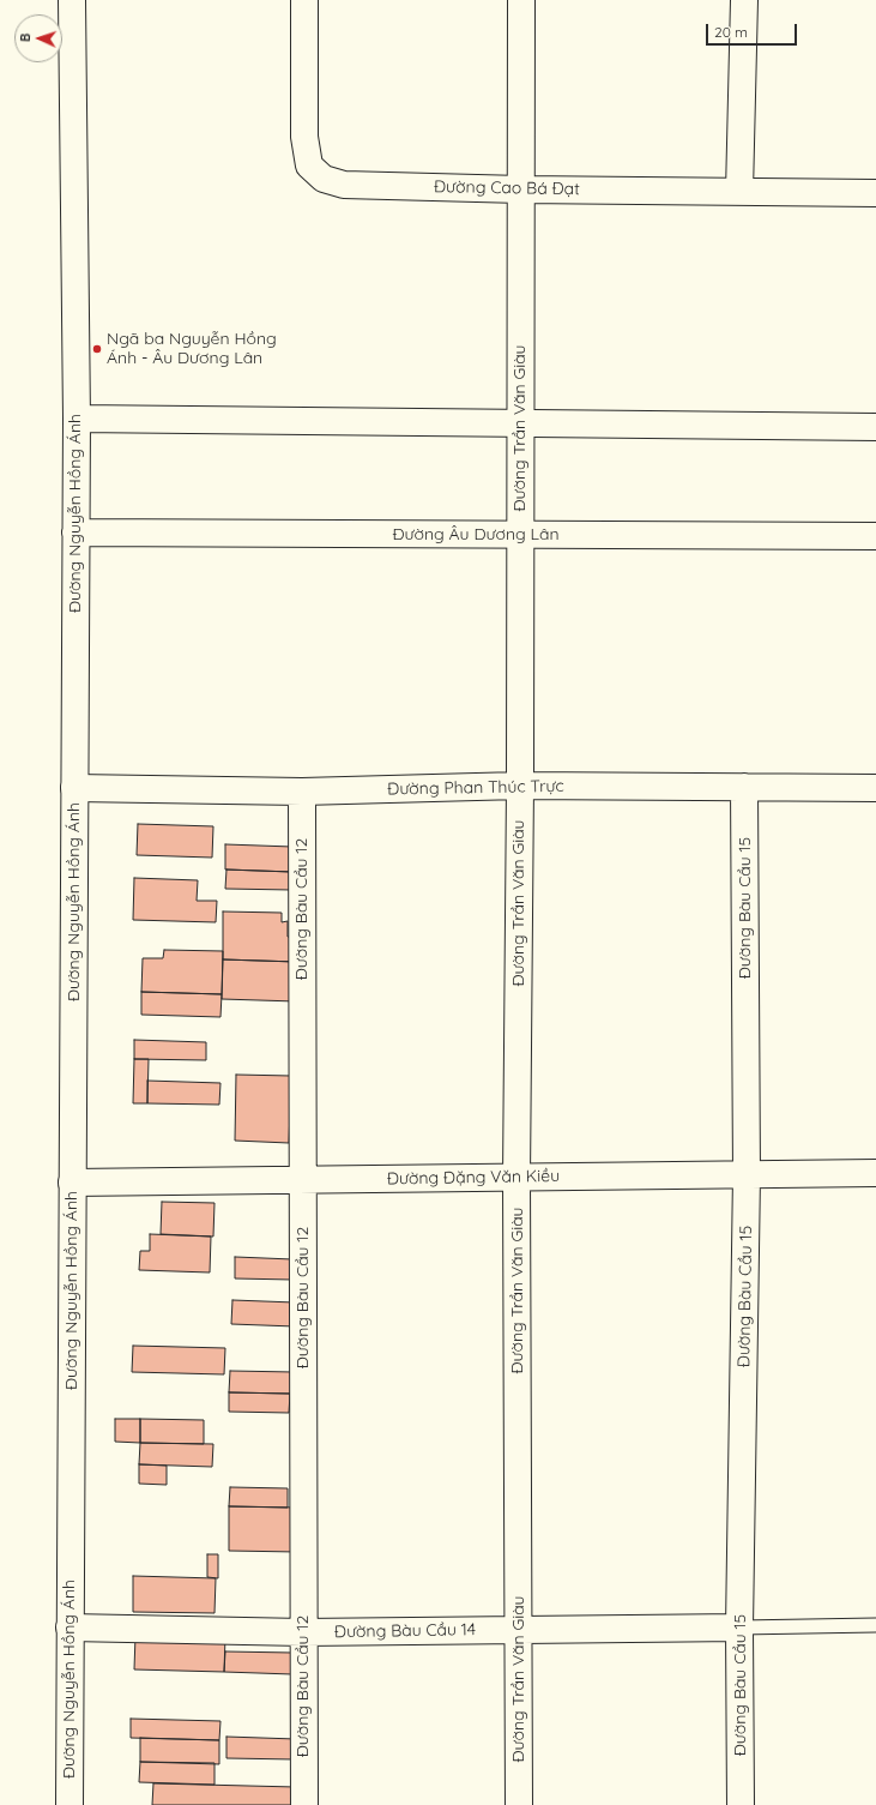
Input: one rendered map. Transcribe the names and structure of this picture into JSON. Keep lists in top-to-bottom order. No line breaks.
{"streets":{"street":["Đường Cao Bá Đạt","Đường Trần Văn Giàu","Đường Nguyễn Hồng Ánh","Đường Âu Dương Lân","Đường Phan Thúc Trực","Đường Bàu Cầu 15","Đường Bàu Cầu 12","Đường Đặng Văn Kiều","Đường Bàu Cầu 14"]},"crossings":[["Đường Cao Bá Đạt","Đường Trần Văn Giàu"],["Đường Trần Văn Giàu","Đường Âu Dương Lân"],["Đường Trần Văn Giàu","Đường Phan Thúc Trực"],["Đường Trần Văn Giàu","Đường Đặng Văn Kiều"],["Đường Trần Văn Giàu","Đường Bàu Cầu 14"],["Đường Nguyễn Hồng Ánh","Đường Âu Dương Lân"],["Đường Nguyễn Hồng Ánh","Đường Phan Thúc Trực"],["Đường Nguyễn Hồng Ánh","Đường Đặng Văn Kiều"],["Đường Nguyễn Hồng Ánh","Đường Bàu Cầu 14"],["Đường Phan Thúc Trực","Đường Bàu Cầu 15"],["Đường Phan Thúc Trực","Đường Bàu Cầu 12"],["Đường Bàu Cầu 15","Đường Đặng Văn Kiều"],["Đường Bàu Cầu 15","Đường Bàu Cầu 14"],["Đường Bàu Cầu 12","Đường Đặng Văn Kiều"],["Đường Bàu Cầu 12","Đường Bàu Cầu 14"]],"places":["Ngã ba Nguyễn Hồng Ánh - Âu Dương Lân"],"scale_bar":"20 m","north":"left"}
